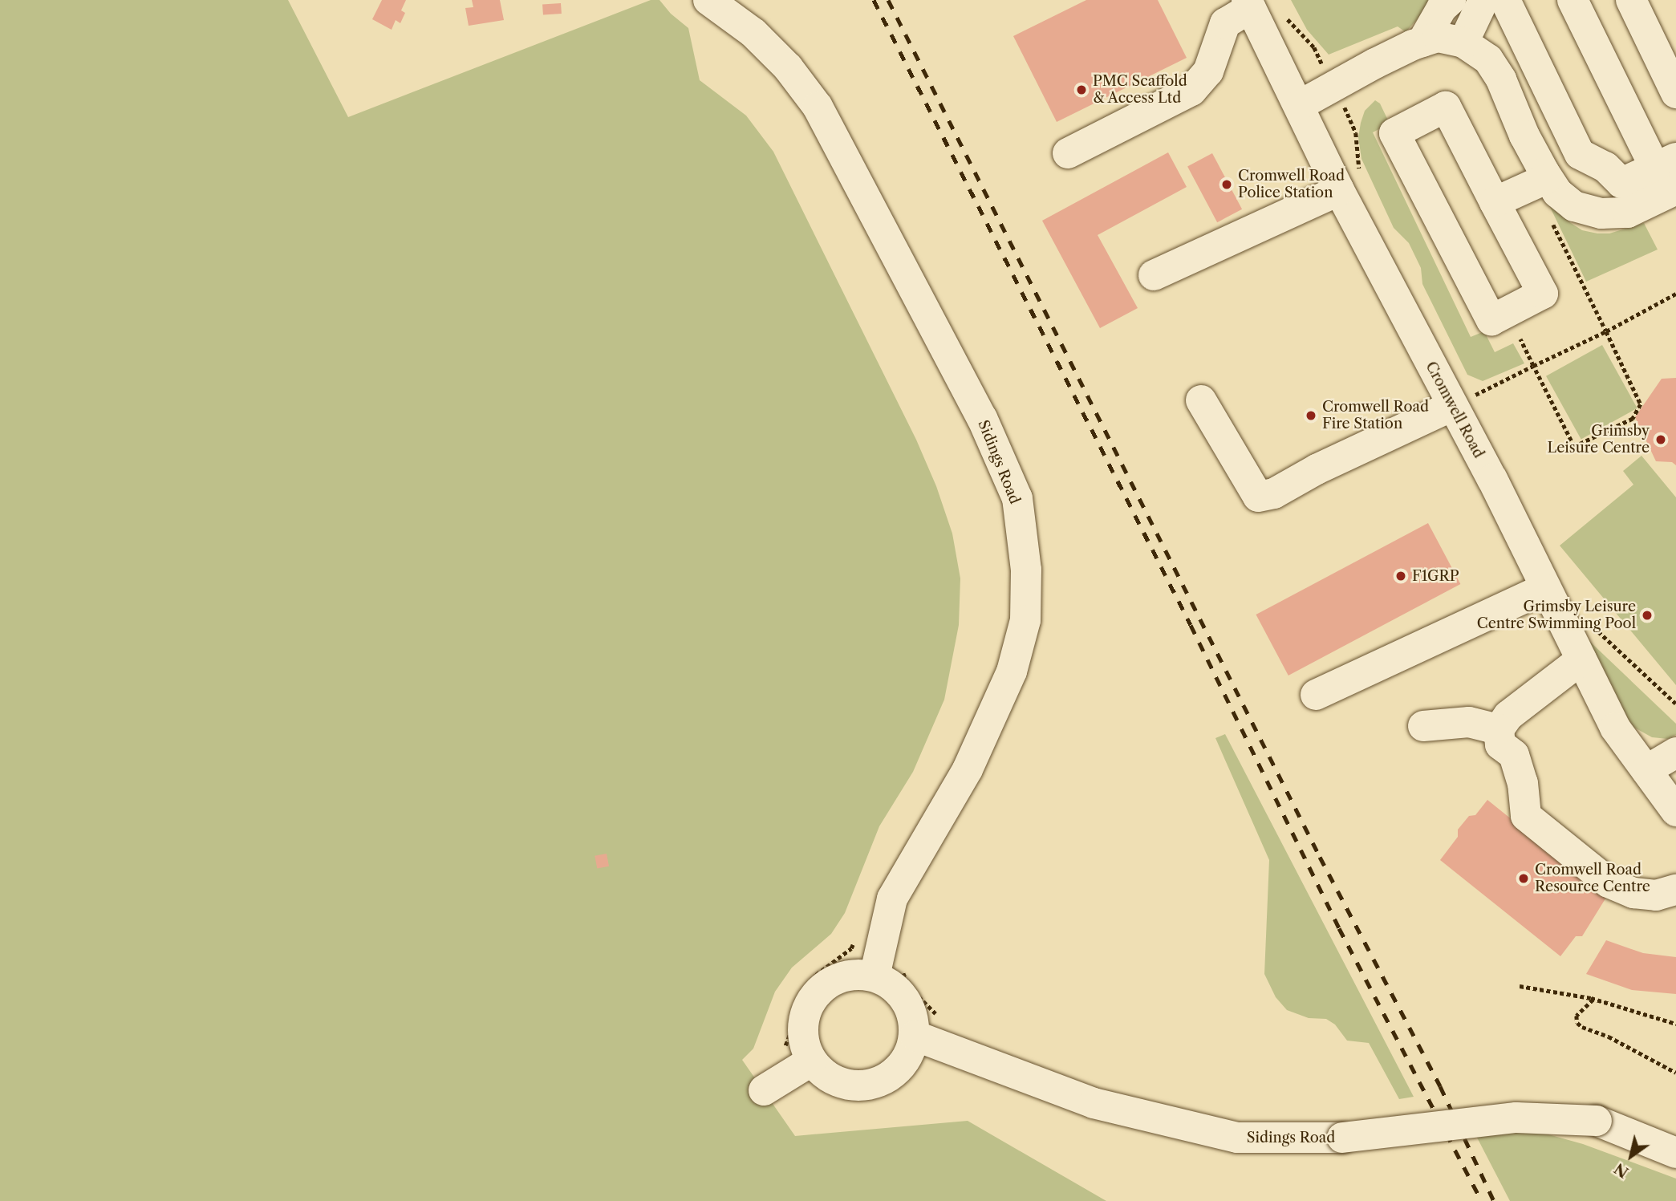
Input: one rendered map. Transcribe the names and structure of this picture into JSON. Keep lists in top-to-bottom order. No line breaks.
{"streets":{"street":["Cromwell Road","Sidings Road"]},"places":["PMC Scaffold & Access Ltd","Cromwell Road Police Station","Cromwell Road Fire Station","Grimsby Leisure Centre","F1GRP","Grimsby Leisure Centre Swimming Pool","Cromwell Road Resource Centre"],"north":"bottom left"}
